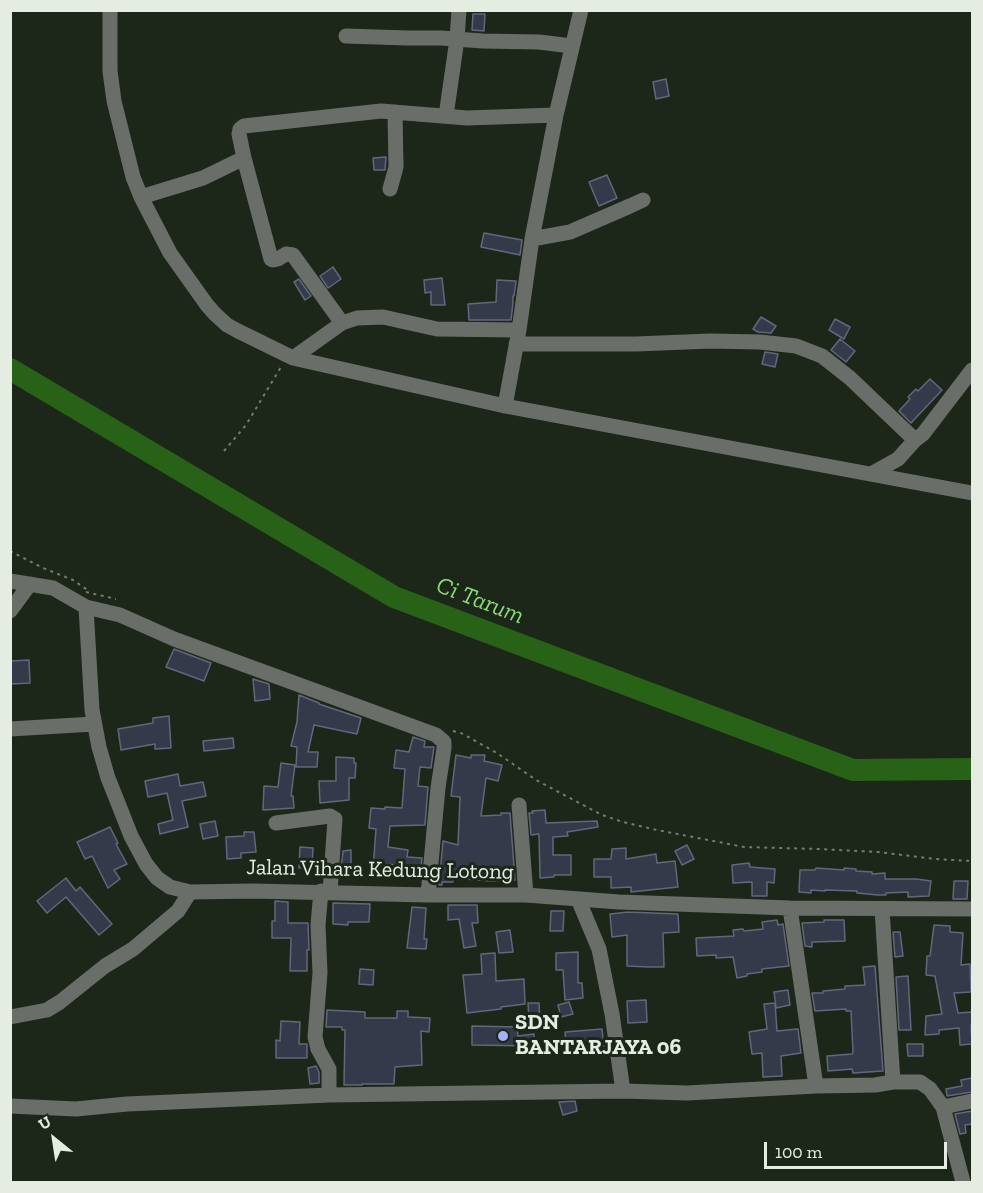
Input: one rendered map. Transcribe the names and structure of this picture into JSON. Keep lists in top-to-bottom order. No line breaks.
{"streets":{"street":["Jalan Vihara Kedung Lotong"]},"water":["Ci Tarum"],"places":["SDN BANTARJAYA 06"],"scale_bar":"100 m","north":"top left"}
